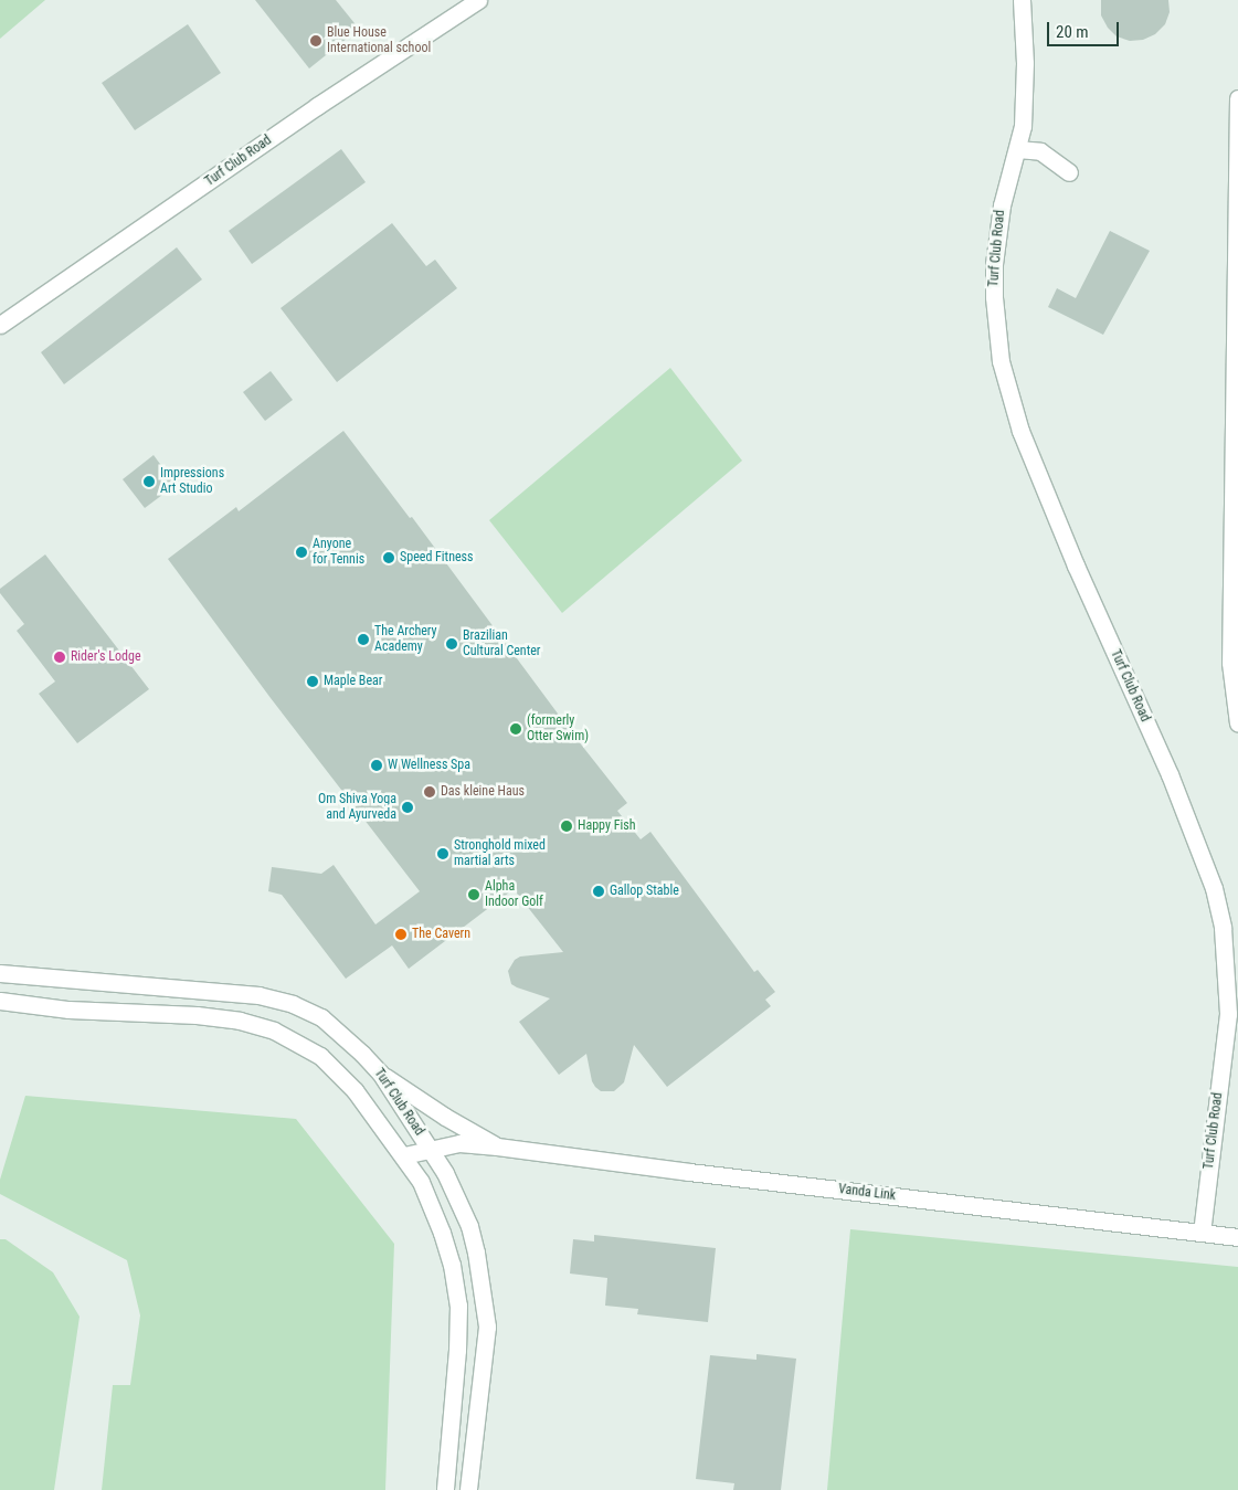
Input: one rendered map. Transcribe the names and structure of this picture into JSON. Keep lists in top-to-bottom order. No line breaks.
{"streets":{"street":["Turf Club Road","Vanda Link"]},"crossings":[["Turf Club Road","Vanda Link"]],"places":["Blue House International school","Impressions Art Studio","Anyone for Tennis","Speed Fitness","The Archery Academy","Brazilian Cultural Center","Rider's Lodge","Maple Bear","(formerly Otter Swim)","W Wellness Spa","Das kleine Haus","Om Shiva Yoga and Ayurveda","Happy Fish","Stronghold mixed martial arts","Gallop Stable","Alpha Indoor Golf","The Cavern"],"scale_bar":"20 m"}
